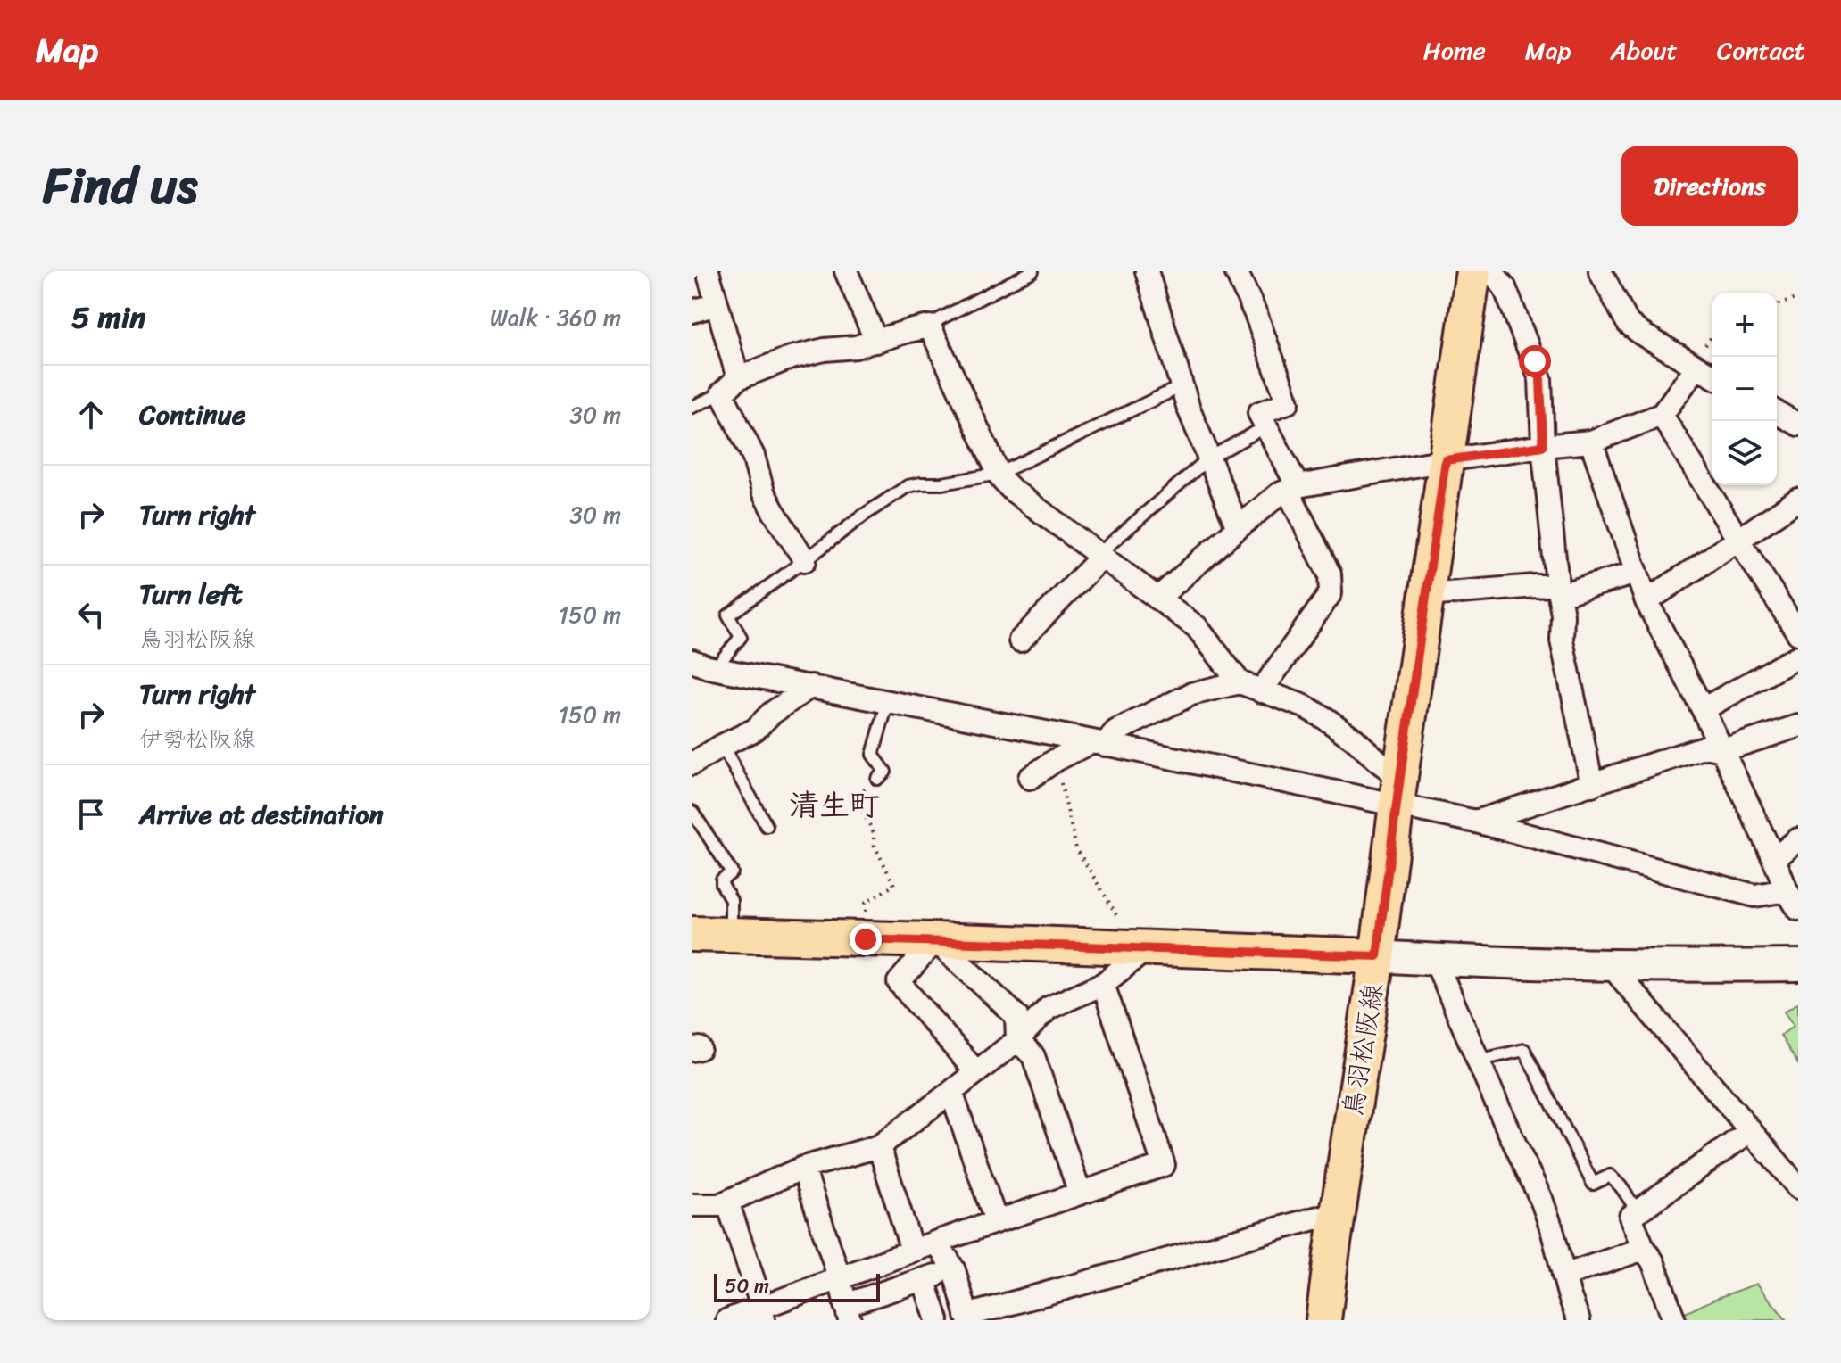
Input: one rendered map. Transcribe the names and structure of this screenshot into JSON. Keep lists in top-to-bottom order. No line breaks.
{"streets":{"main road":["鳥羽松阪線"]},"districts":["清生町"],"scale_bar":"50 m","page":{"header":"Map","nav":["Home","Map","About","Contact"],"title":"Find us","buttons":"Directions","heading":["5 min","Walk · 360 m"],"map_buttons":["+","−"],"list":[["Continue","30 m"],["Turn right","30 m"],["Turn left","鳥羽松阪線","150 m"],["Turn right","伊勢松阪線","150 m"],"Arrive at destination"],"scale":"50 m"}}
